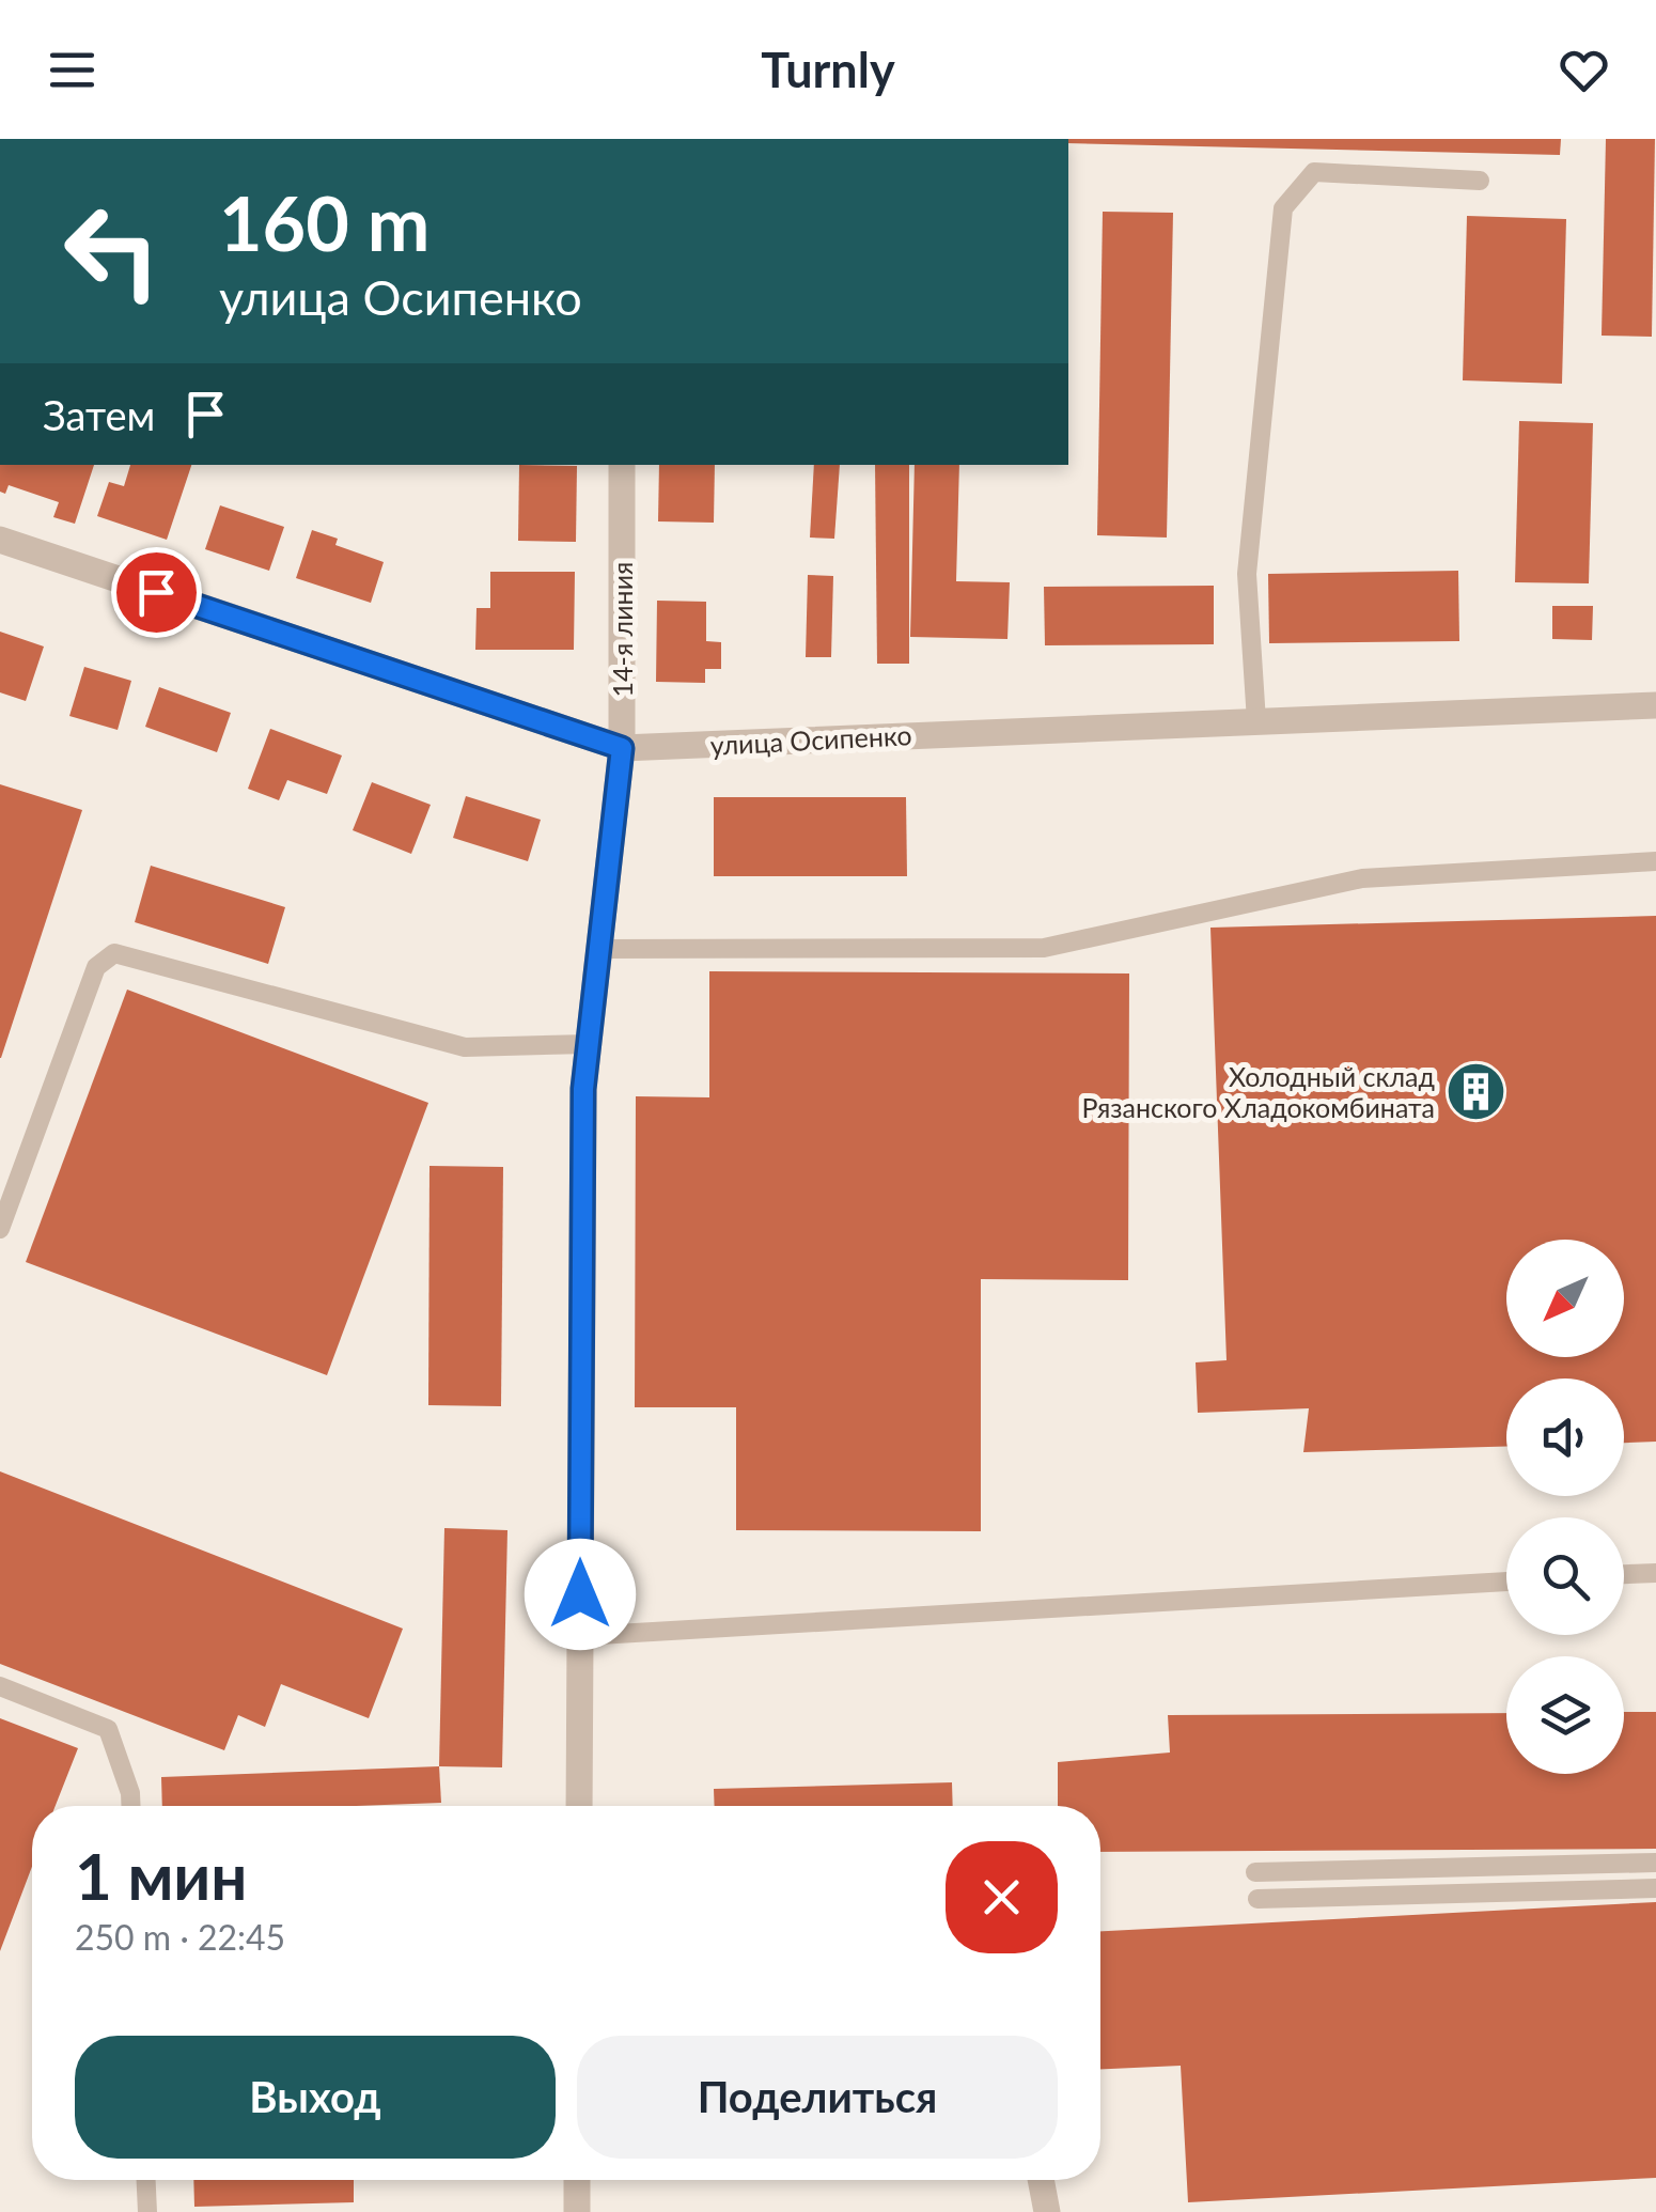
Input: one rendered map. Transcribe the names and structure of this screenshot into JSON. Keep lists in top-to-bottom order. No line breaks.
{"streets":{"street":["14-я линия","улица Осипенко"]},"crossings":[["14-я линия","улица Осипенко"]],"places":{"building":["Холодный склад Рязанского Хладокомбината"]},"north":"bottom left","page":{"header":"Turnly","turn":["160 m","улица Осипенко"],"then":"Затем","heading":["1 мин","250 m · 22:45"],"buttons":["Выход","Поделиться"]}}
